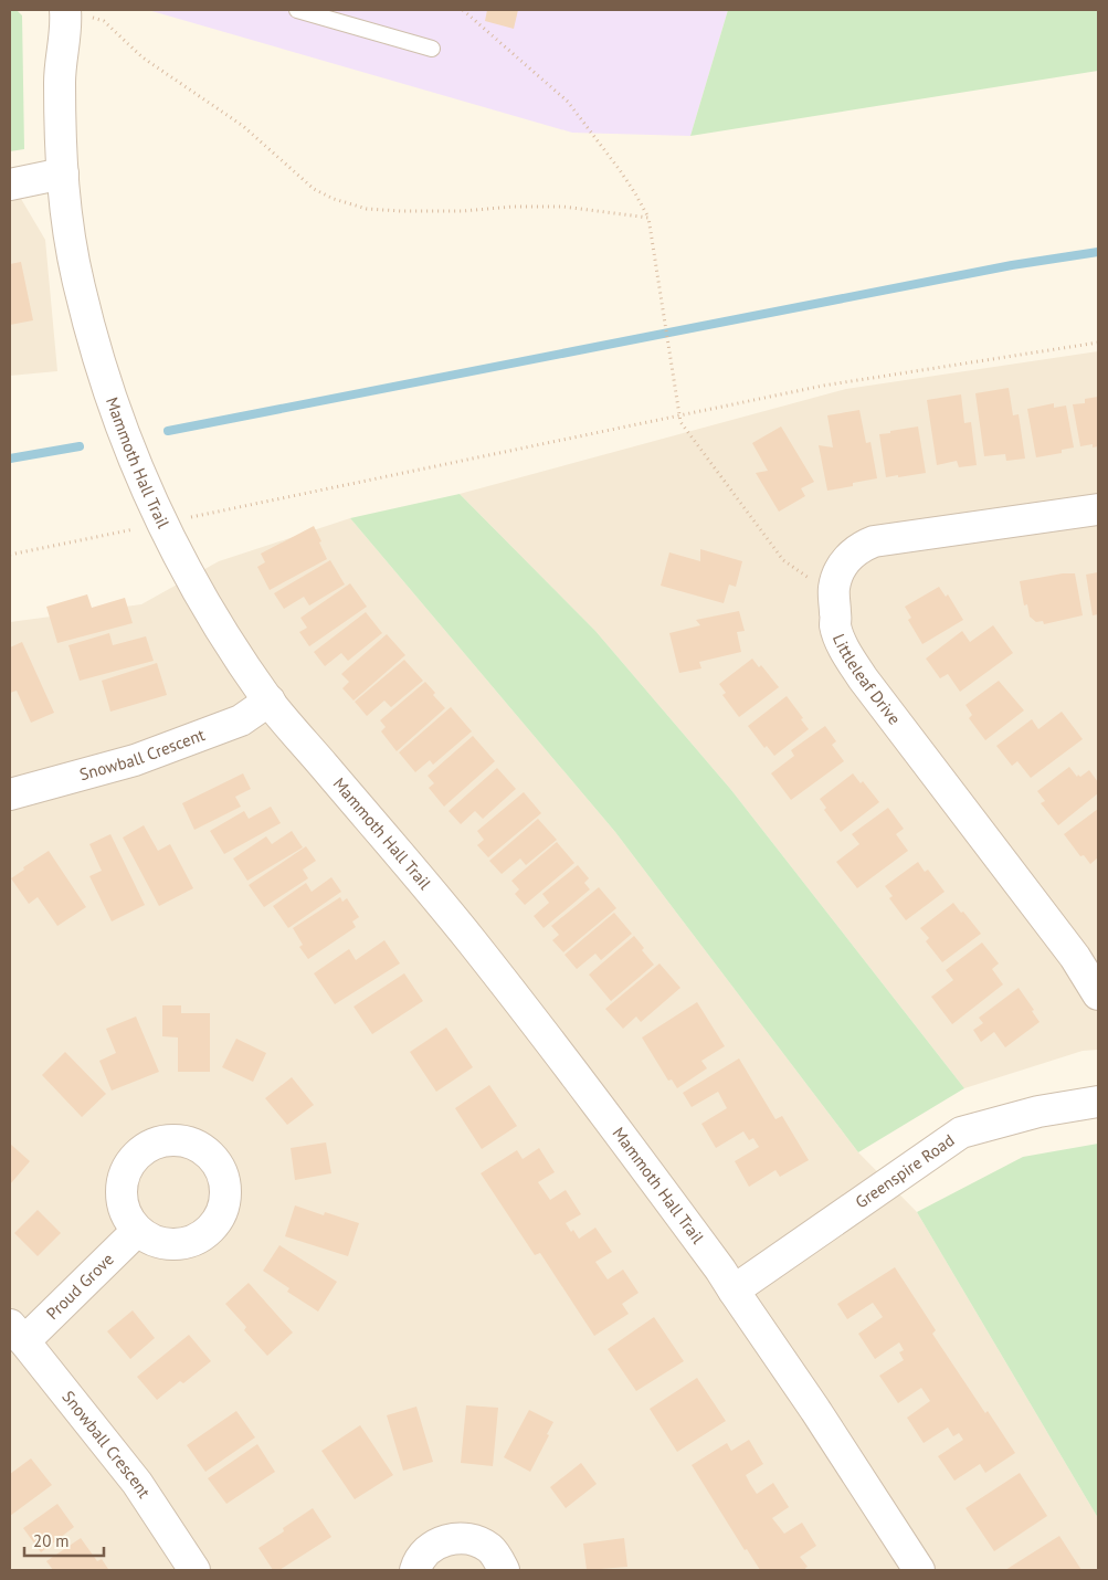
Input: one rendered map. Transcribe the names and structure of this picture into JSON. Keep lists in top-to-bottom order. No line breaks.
{"streets":{"street":["Mammoth Hall Trail","Littleleaf Drive","Snowball Crescent","Greenspire Road","Proud Grove"]},"crossings":[["Mammoth Hall Trail","Snowball Crescent"],["Mammoth Hall Trail","Greenspire Road"],["Snowball Crescent","Proud Grove"]],"scale_bar":"20 m"}
